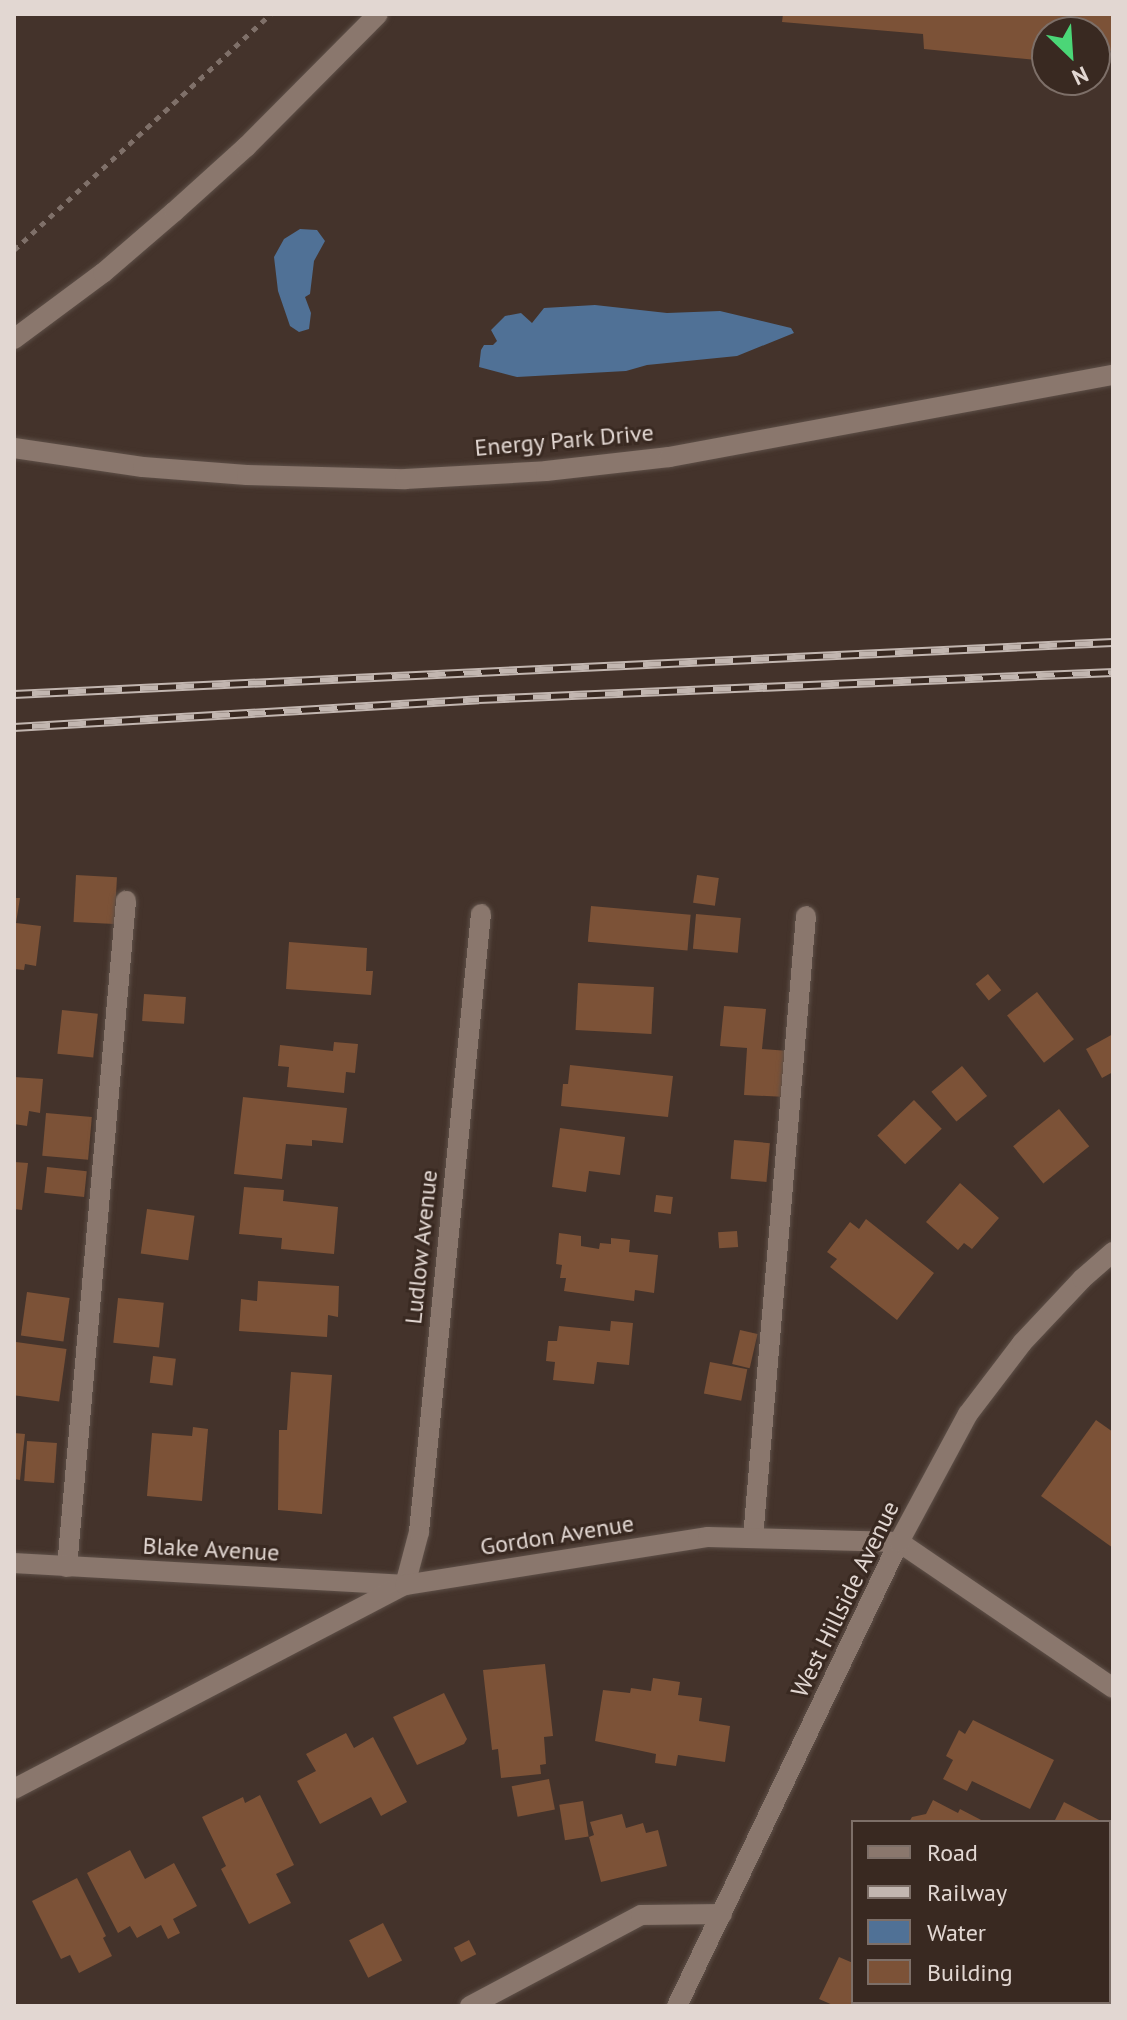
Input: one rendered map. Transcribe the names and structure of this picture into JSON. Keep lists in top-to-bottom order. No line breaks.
{"streets":{"street":["Energy Park Drive","Ludlow Avenue","Gordon Avenue","Blake Avenue","West Hillside Avenue"]},"crossings":[["Ludlow Avenue","Gordon Avenue"],["Ludlow Avenue","Blake Avenue"],["Gordon Avenue","Blake Avenue"],["Gordon Avenue","West Hillside Avenue"]],"legend":["Road","Railway","Water","Building"],"north":"bottom right"}
